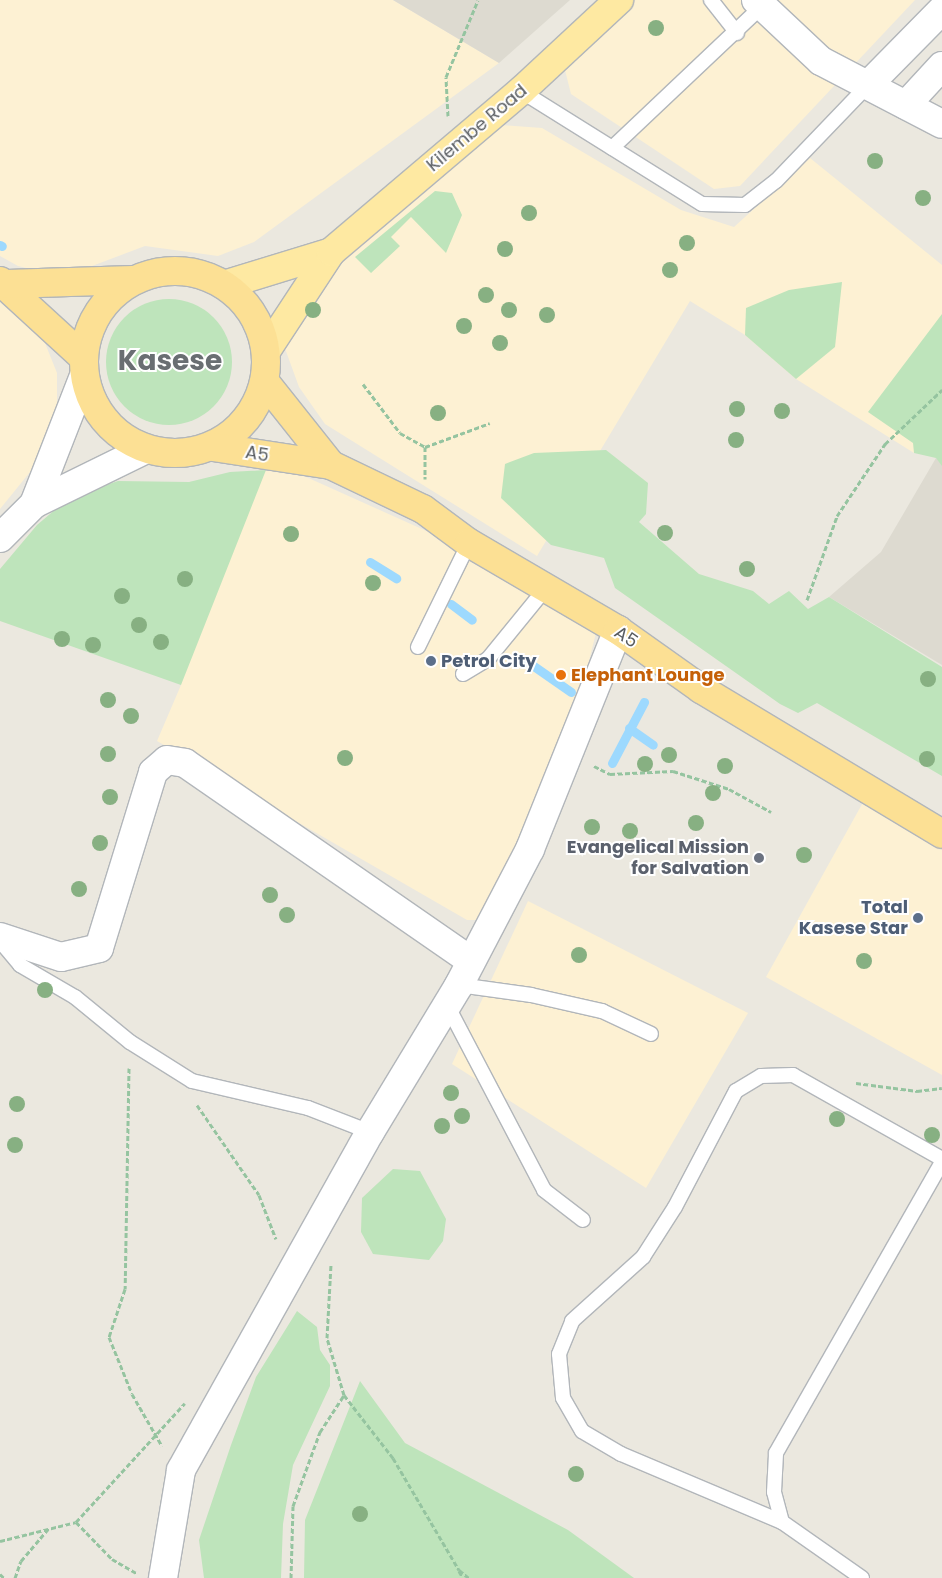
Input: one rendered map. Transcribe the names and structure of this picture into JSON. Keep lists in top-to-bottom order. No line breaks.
{"streets":{"highway":["A5"],"main road":["Kilembe Road"]},"crossings":[["Kilembe Road","A5"]],"districts":["Kasese"],"places":["Petrol City","Elephant Lounge","Evangelical Mission for Salvation","Total Kasese Star"]}
